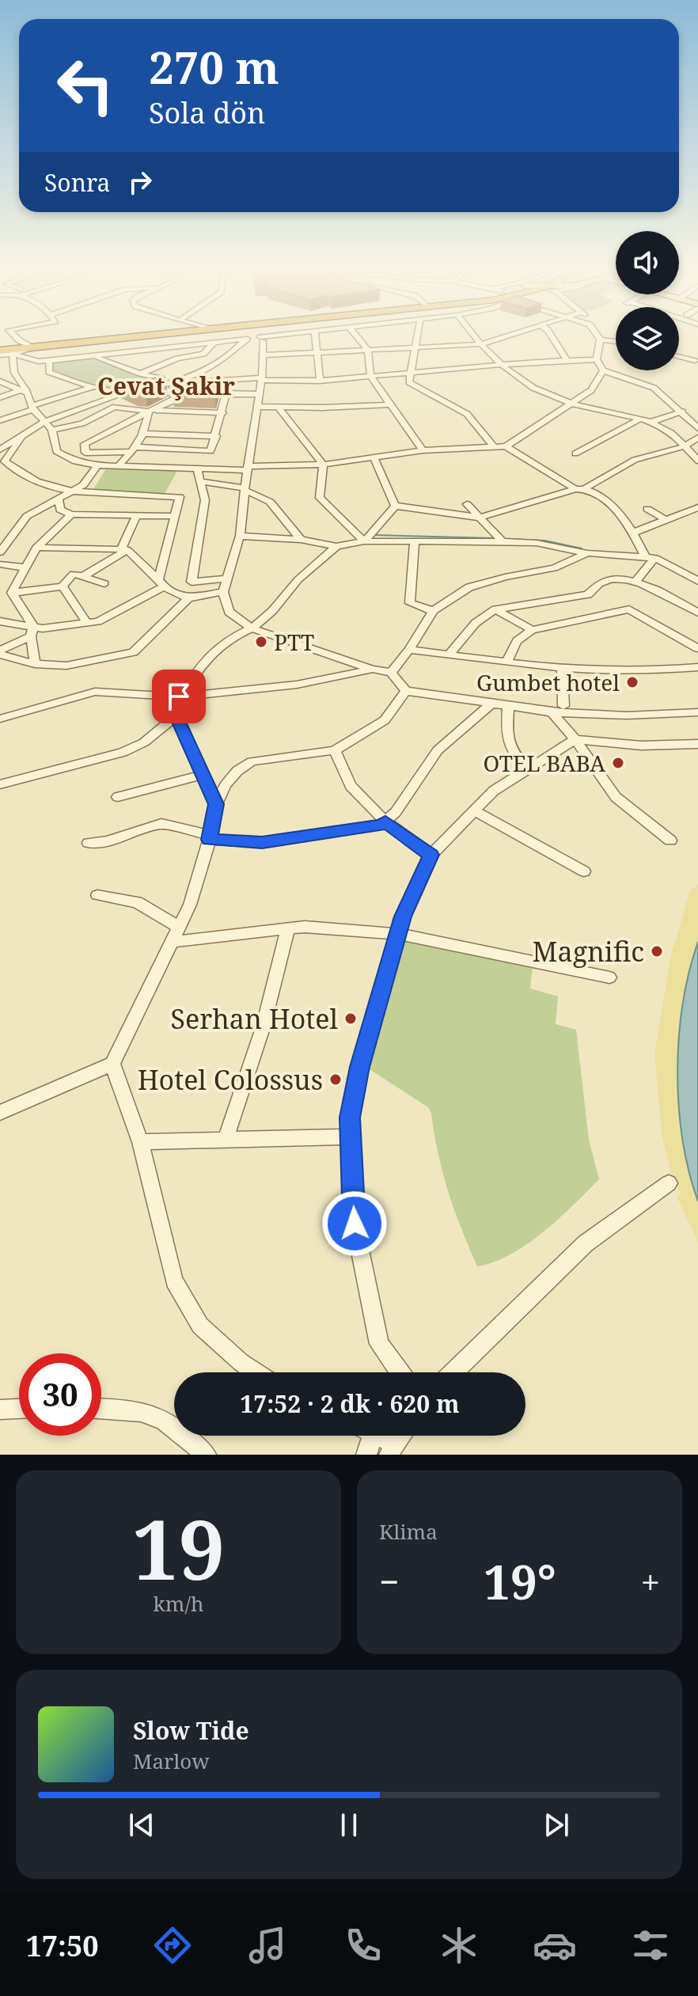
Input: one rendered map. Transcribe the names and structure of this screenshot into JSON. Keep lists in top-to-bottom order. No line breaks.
{"districts":["Cevat Şakir"],"places":["PTT","Gumbet hotel","OTEL BABA","Magnific","Serhan Hotel","Hotel Colossus"],"page":{"turn":["270 m","Sola dön"],"then":"Sonra","limit":"30","trip":"17:52 · 2 dk · 620 m","tile":[["19","km/h"],"Klima"],"heat":["−","19°","+"],"song":["Slow Tide","Marlow"],"tabs":"17:50"}}
